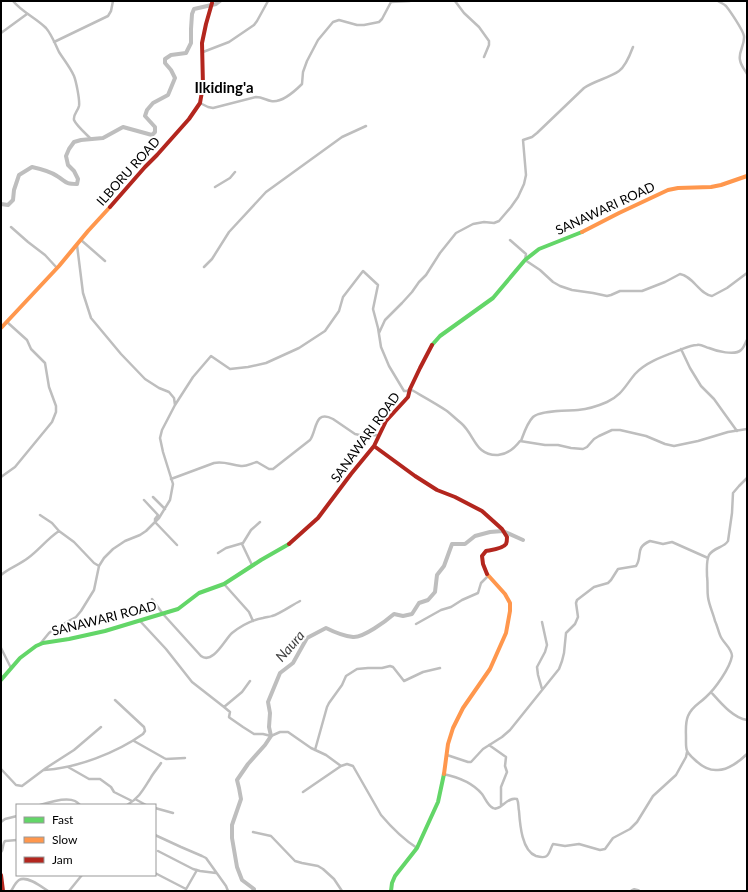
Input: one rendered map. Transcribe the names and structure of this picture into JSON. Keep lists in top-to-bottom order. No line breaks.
{"streets":{"street":["ILBORU ROAD","SANAWARI ROAD"]},"districts":["Ilkiding'a"],"water":["Naura"],"legend":["Fast","Slow","Jam"]}
